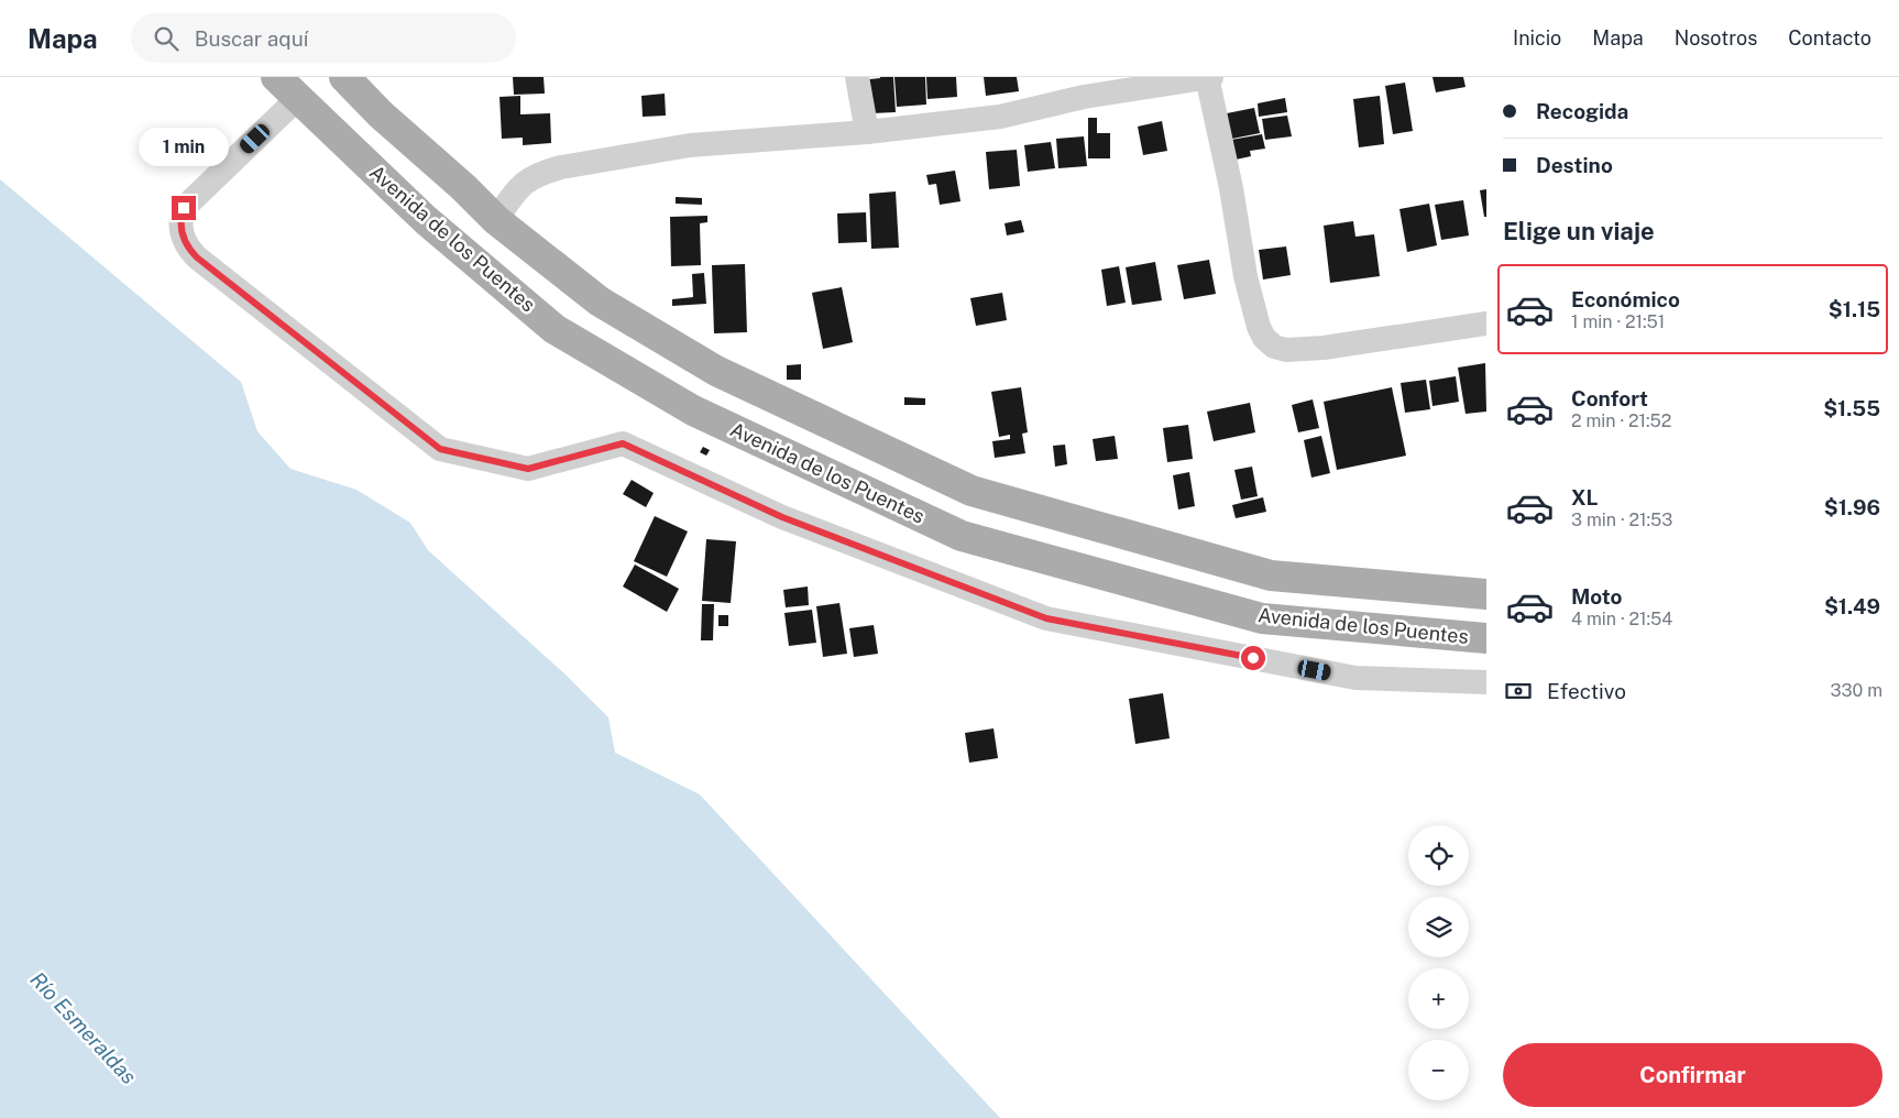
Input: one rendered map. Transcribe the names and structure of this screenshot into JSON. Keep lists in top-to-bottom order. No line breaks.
{"streets":{"main road":["Avenida de los Puentes"]},"water":["Río Esmeraldas"],"page":{"header":"Mapa","search":"Buscar aquí","nav":["Inicio","Mapa","Nosotros","Contacto"],"banner":["Recogida","Destino"],"bubble":"1 min","heading":"Elige un viaje","list":[{"name":"Económico","note":"1 min · 21:51","value":"$1.15"},{"name":"Confort","note":"2 min · 21:52","value":"$1.55"},{"name":"XL","note":"3 min · 21:53","value":"$1.96"},{"name":"Moto","note":"4 min · 21:54","value":"$1.49"}],"pay":["Efectivo","330 m"],"map_buttons":["+","−"],"buttons":"Confirmar"}}
